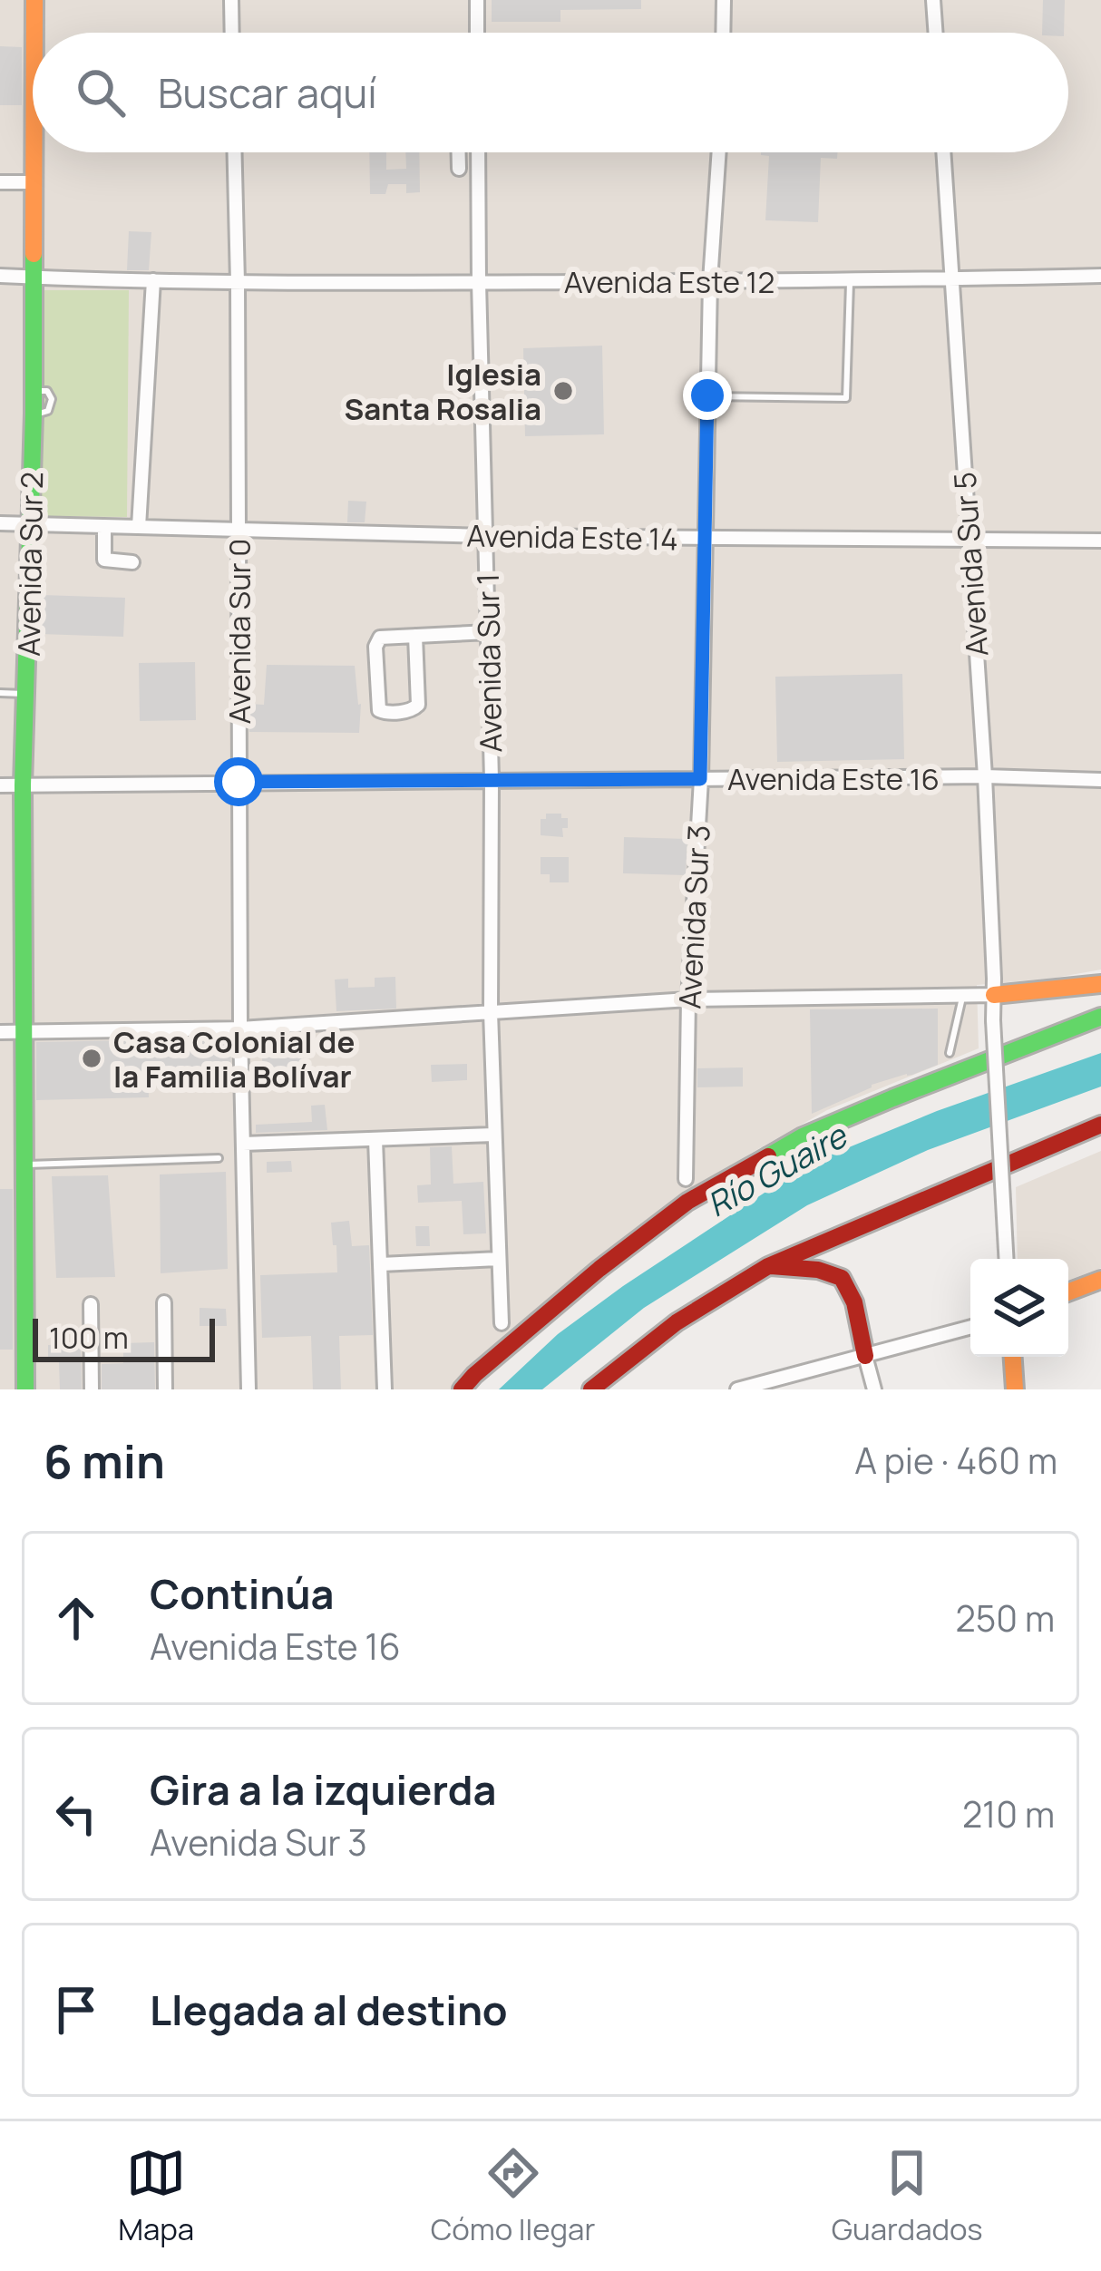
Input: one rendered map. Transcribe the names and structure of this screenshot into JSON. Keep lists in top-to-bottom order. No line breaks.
{"streets":{"main road":["Avenida Sur 2"],"street":["Avenida Este 12","Avenida Este 14","Avenida Sur 5","Avenida Sur 0","Avenida Sur 1","Avenida Este 16","Avenida Sur 3"]},"crossings":[["Avenida Este 12","Avenida Sur 2"],["Avenida Este 12","Avenida Sur 5"],["Avenida Este 12","Avenida Sur 0"],["Avenida Este 12","Avenida Sur 1"],["Avenida Este 12","Avenida Sur 3"],["Avenida Este 14","Avenida Sur 2"],["Avenida Este 14","Avenida Sur 5"],["Avenida Este 14","Avenida Sur 0"],["Avenida Este 14","Avenida Sur 1"],["Avenida Este 14","Avenida Sur 3"],["Avenida Sur 2","Avenida Este 16"],["Avenida Sur 5","Avenida Este 16"],["Avenida Sur 0","Avenida Este 16"],["Avenida Sur 1","Avenida Este 16"],["Avenida Este 16","Avenida Sur 3"]],"water":["Río Guaire"],"places":["Iglesia Santa Rosalia","Casa Colonial de la Familia Bolívar"],"scale_bar":"100 m","page":{"search":"Buscar aquí","scale":"100 m","heading":["6 min","A pie · 460 m"],"list":[["Continúa","Avenida Este 16","250 m"],["Gira a la izquierda","Avenida Sur 3","210 m"],"Llegada al destino"],"nav":["Mapa","Cómo llegar","Guardados"]}}
